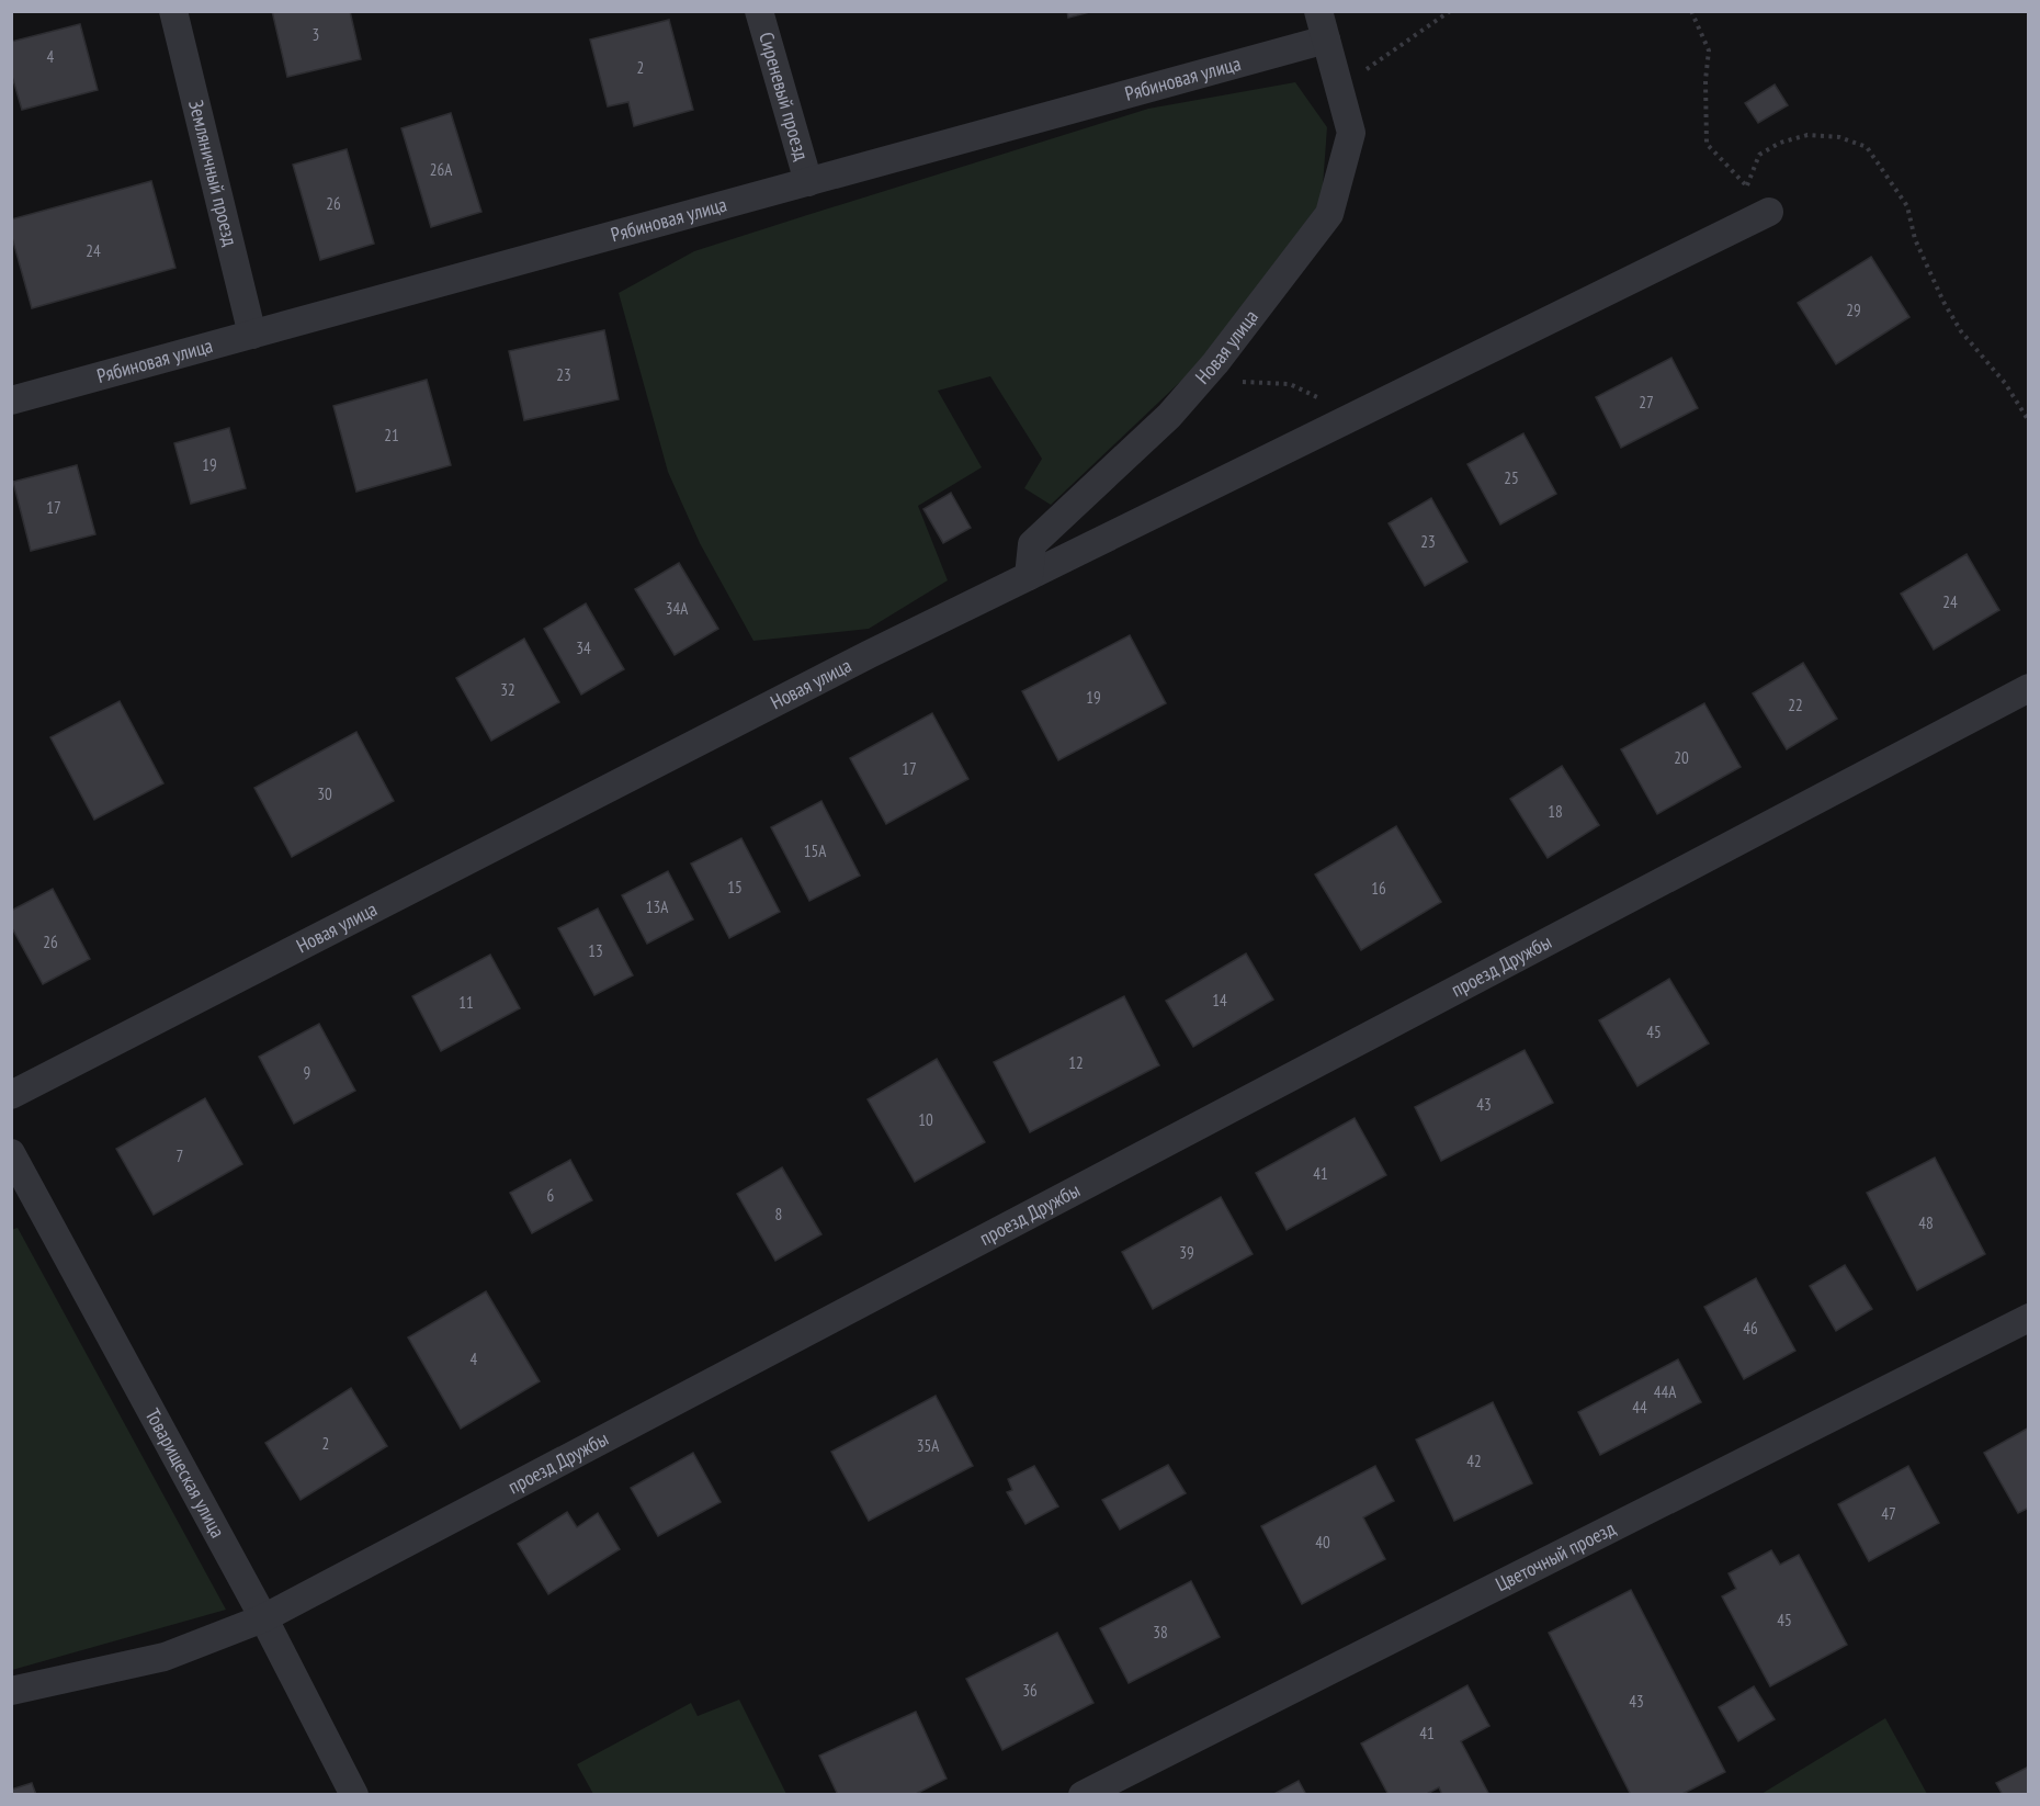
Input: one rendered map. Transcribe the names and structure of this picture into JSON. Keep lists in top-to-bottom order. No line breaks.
{"streets":{"street":["Рябиновая улица","Сиреневый проезд","Земляничный проезд","Новая улица","проезд Дружбы","Товарищеская улица","Цветочный проезд"]},"crossings":[["Рябиновая улица","Сиреневый проезд"],["Рябиновая улица","Земляничный проезд"],["Рябиновая улица","Новая улица"],["проезд Дружбы","Товарищеская улица"]],"house_numbers":["3","4","2","26А","26","24","29","23","27","21","19","25","17","23","24","34А","34","32","19","22","20","17","30","18","15А","15","16","13А","26","13","14","11","45","12","9","43","10","7","41","6","8","48","39","46","4","44А","44","2","35А","42","47","40","45","38","36","43","41"]}
